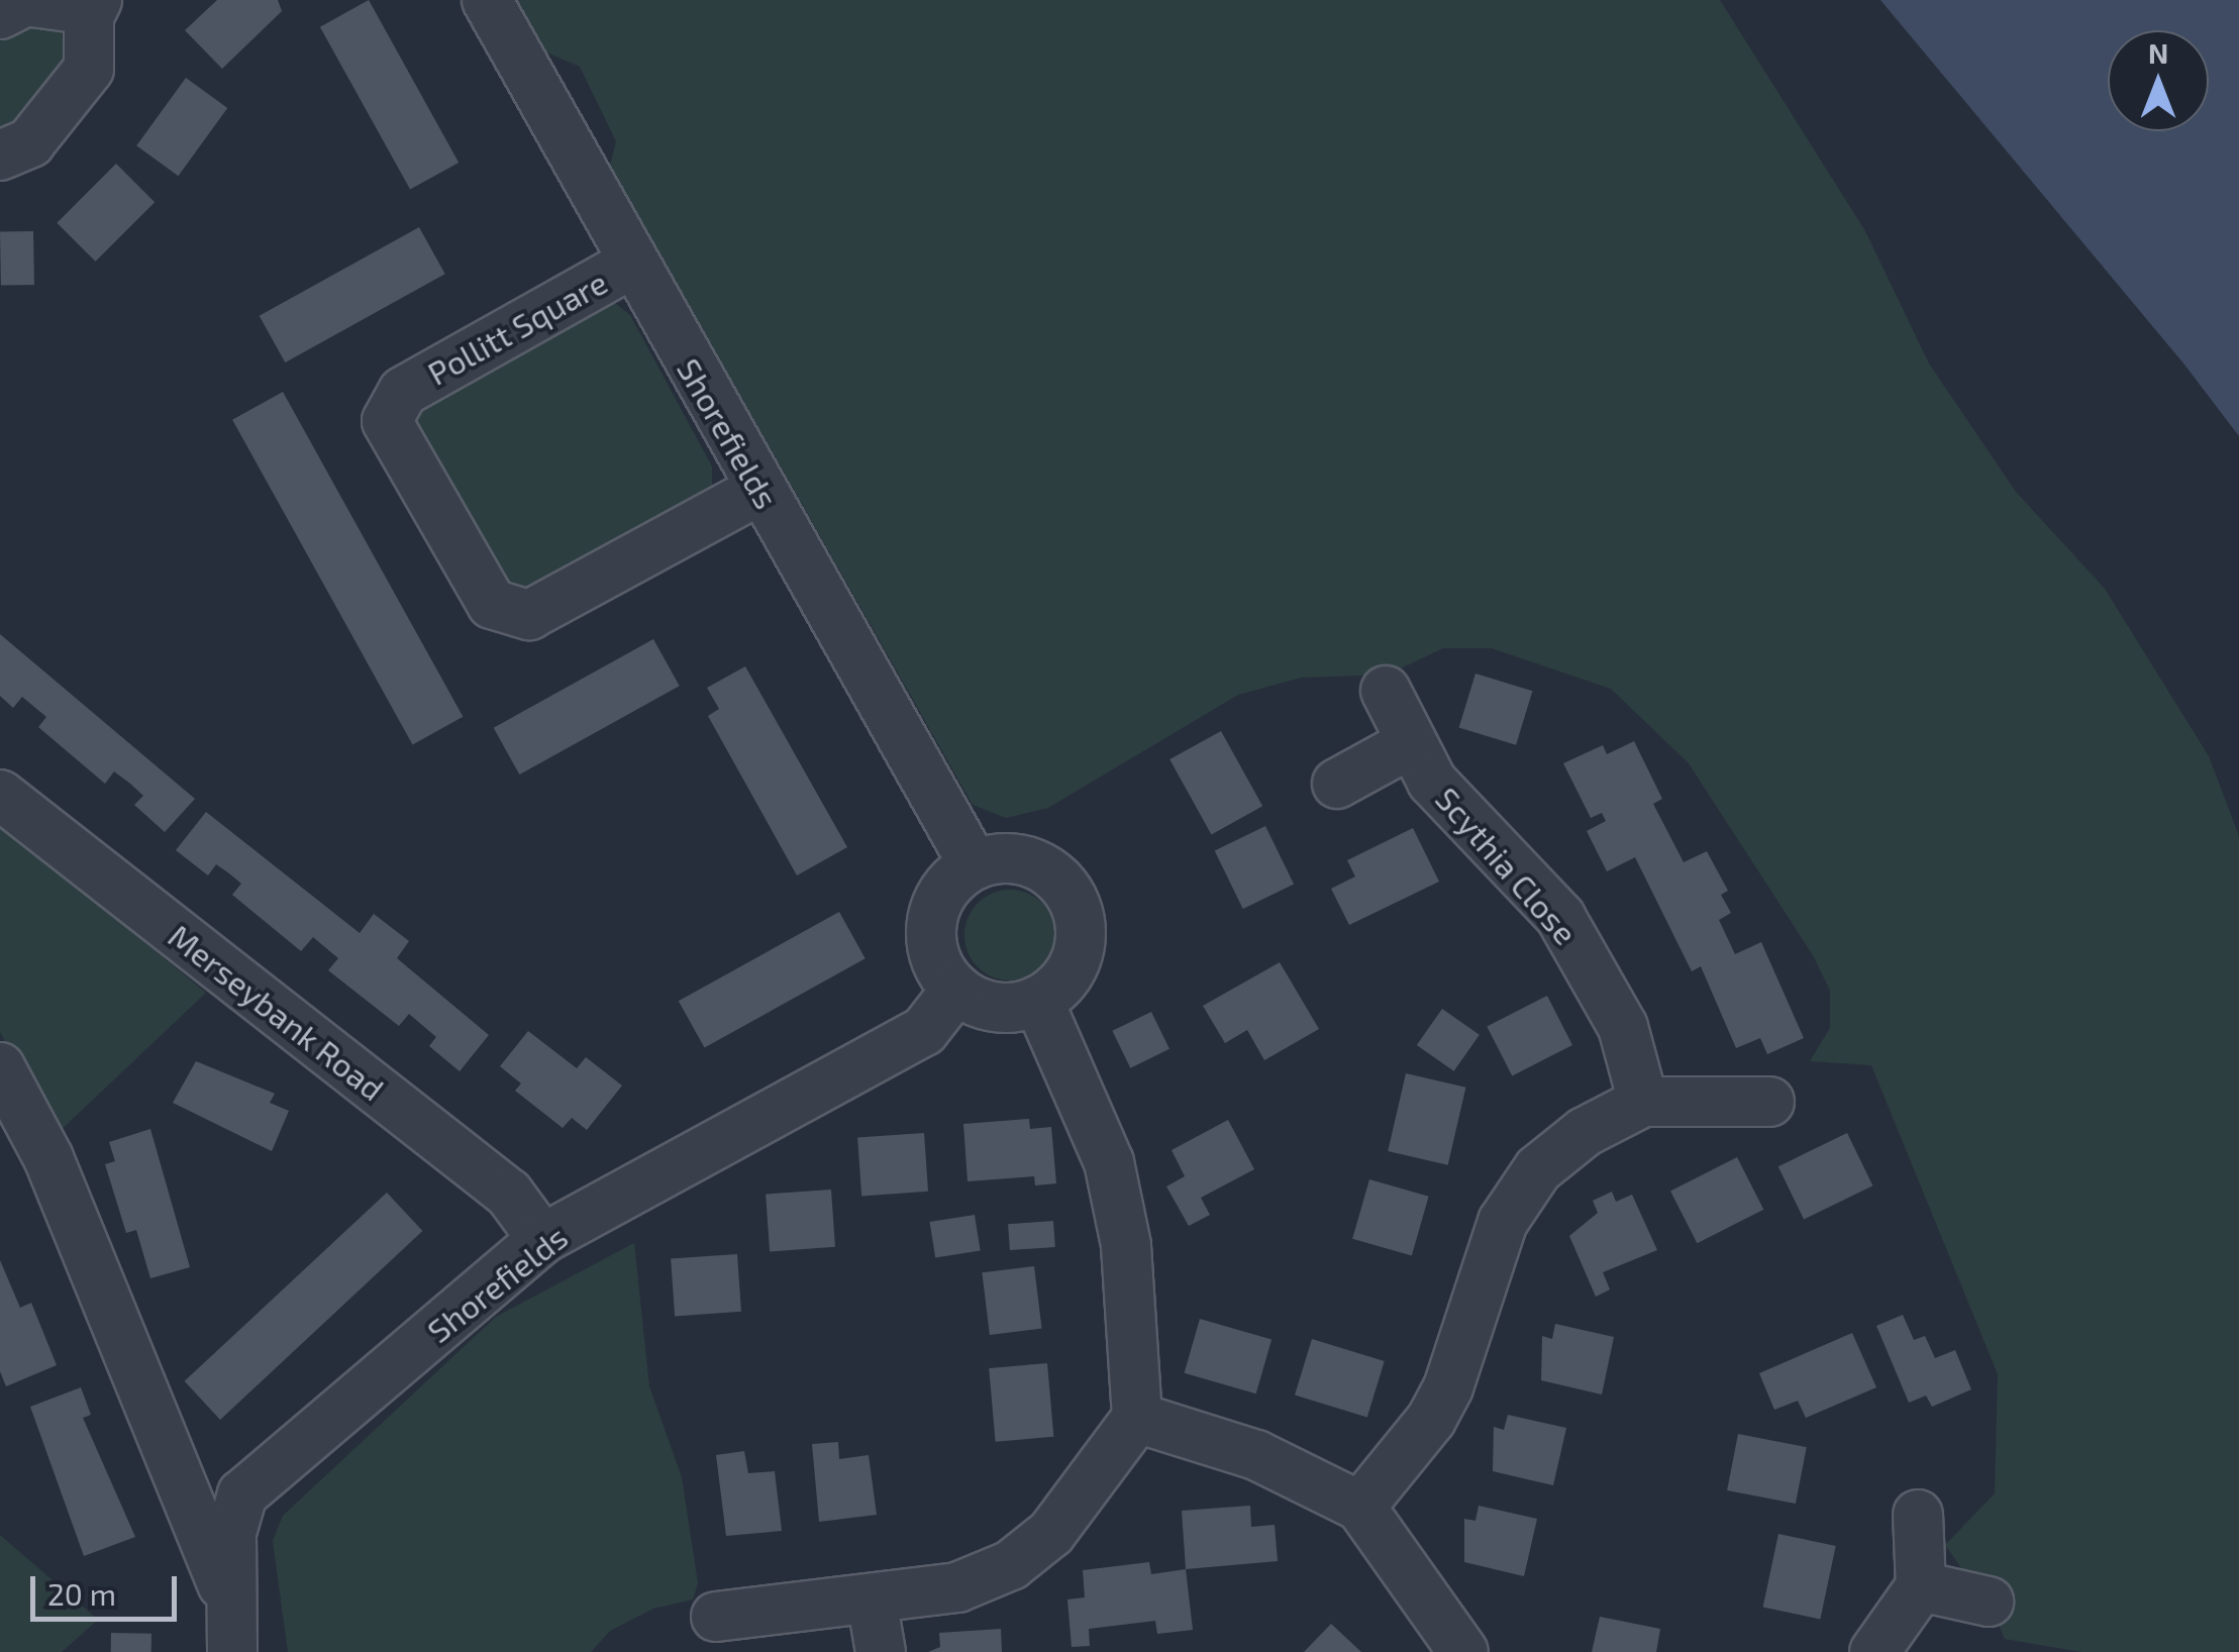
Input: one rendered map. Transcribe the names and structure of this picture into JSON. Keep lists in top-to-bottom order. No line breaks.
{"streets":{"street":["Pollitt Square","Shorefields","Scythia Close","Merseybank Road"]},"crossings":[["Pollitt Square","Shorefields"],["Shorefields","Merseybank Road"]],"scale_bar":"20 m","north":"top"}
